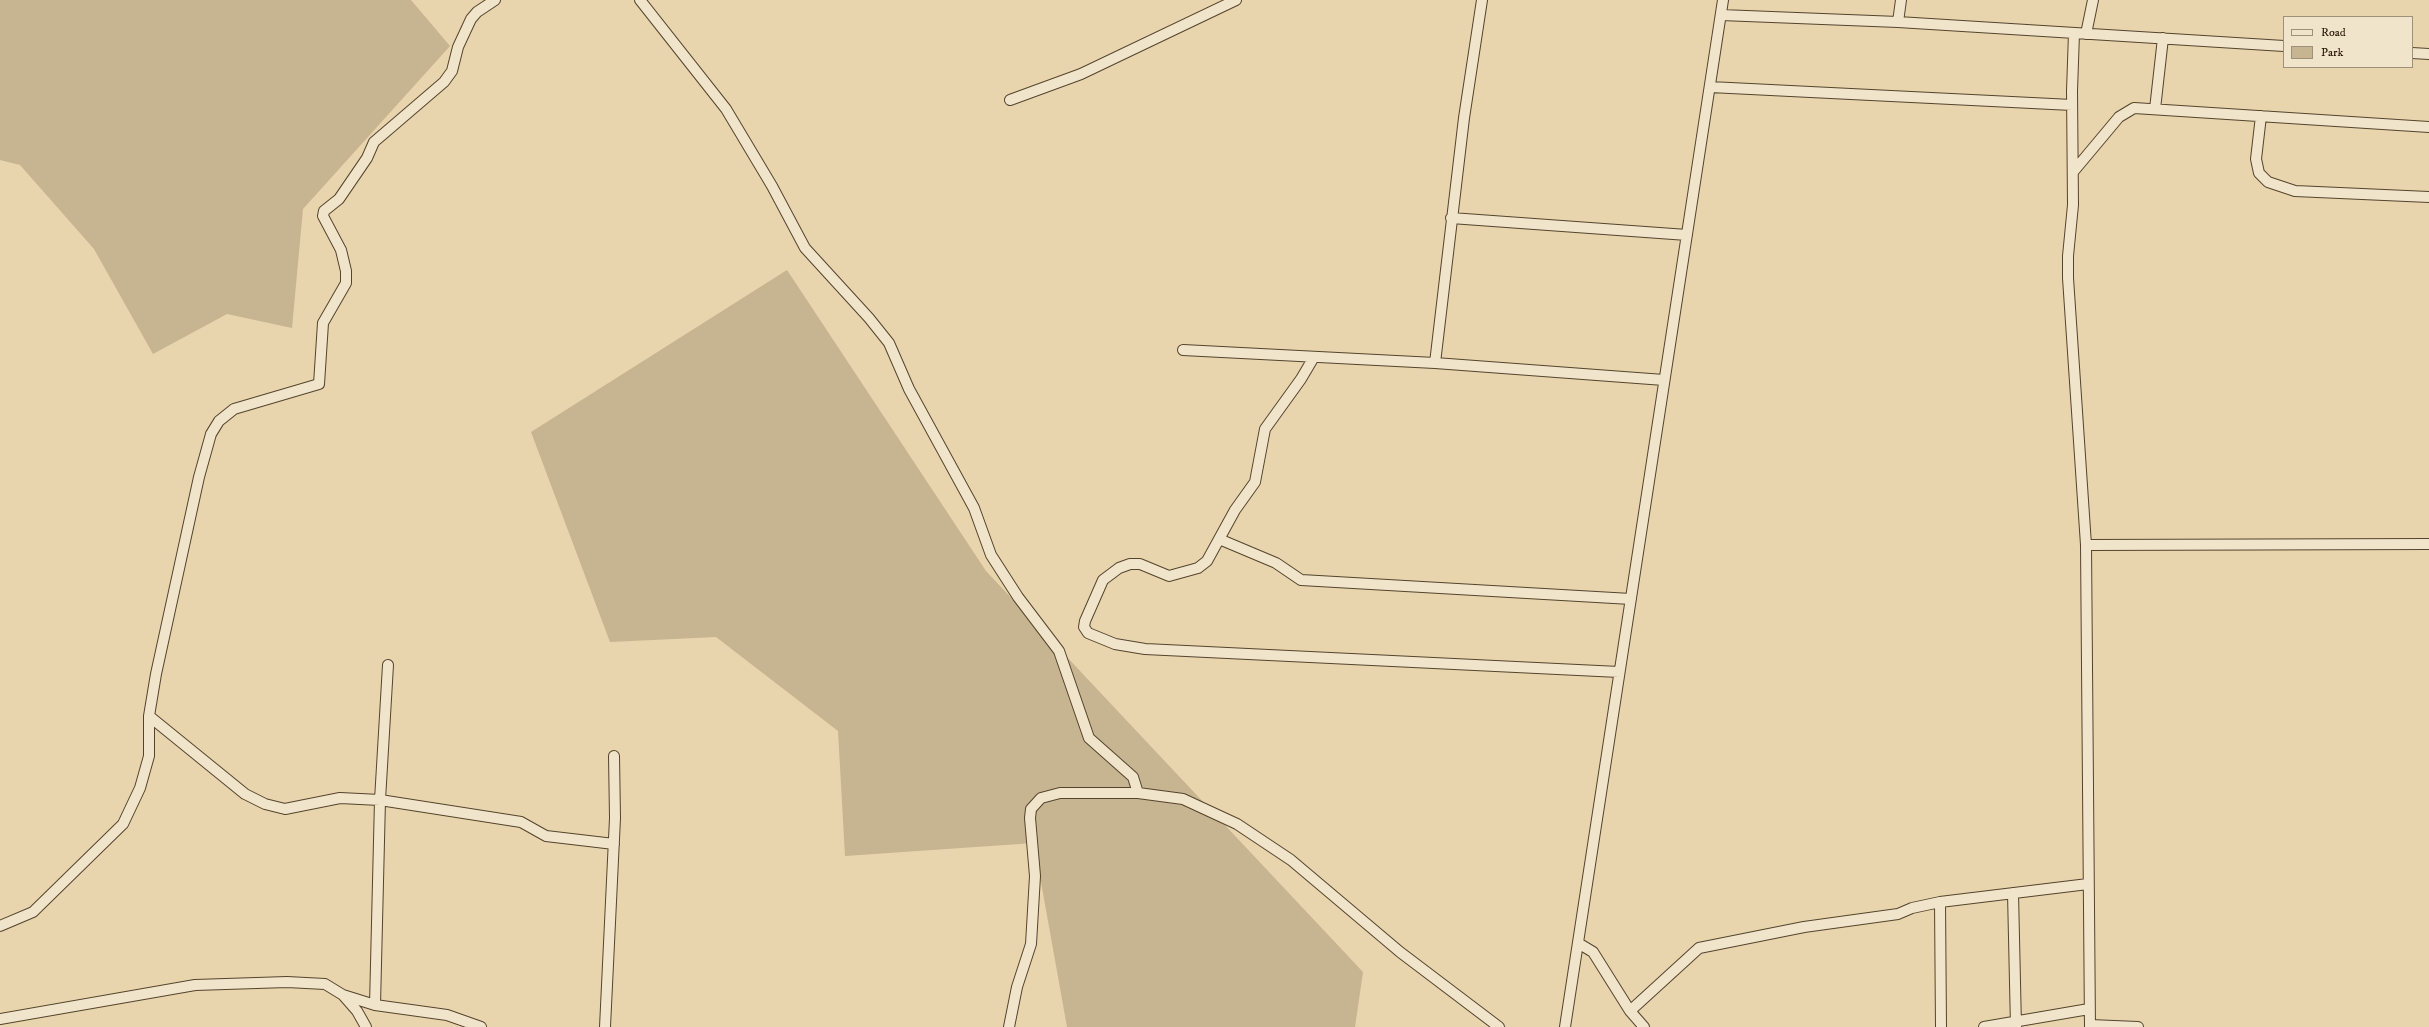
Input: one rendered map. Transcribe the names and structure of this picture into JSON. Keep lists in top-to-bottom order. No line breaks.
{"legend":["Road","Park"]}
